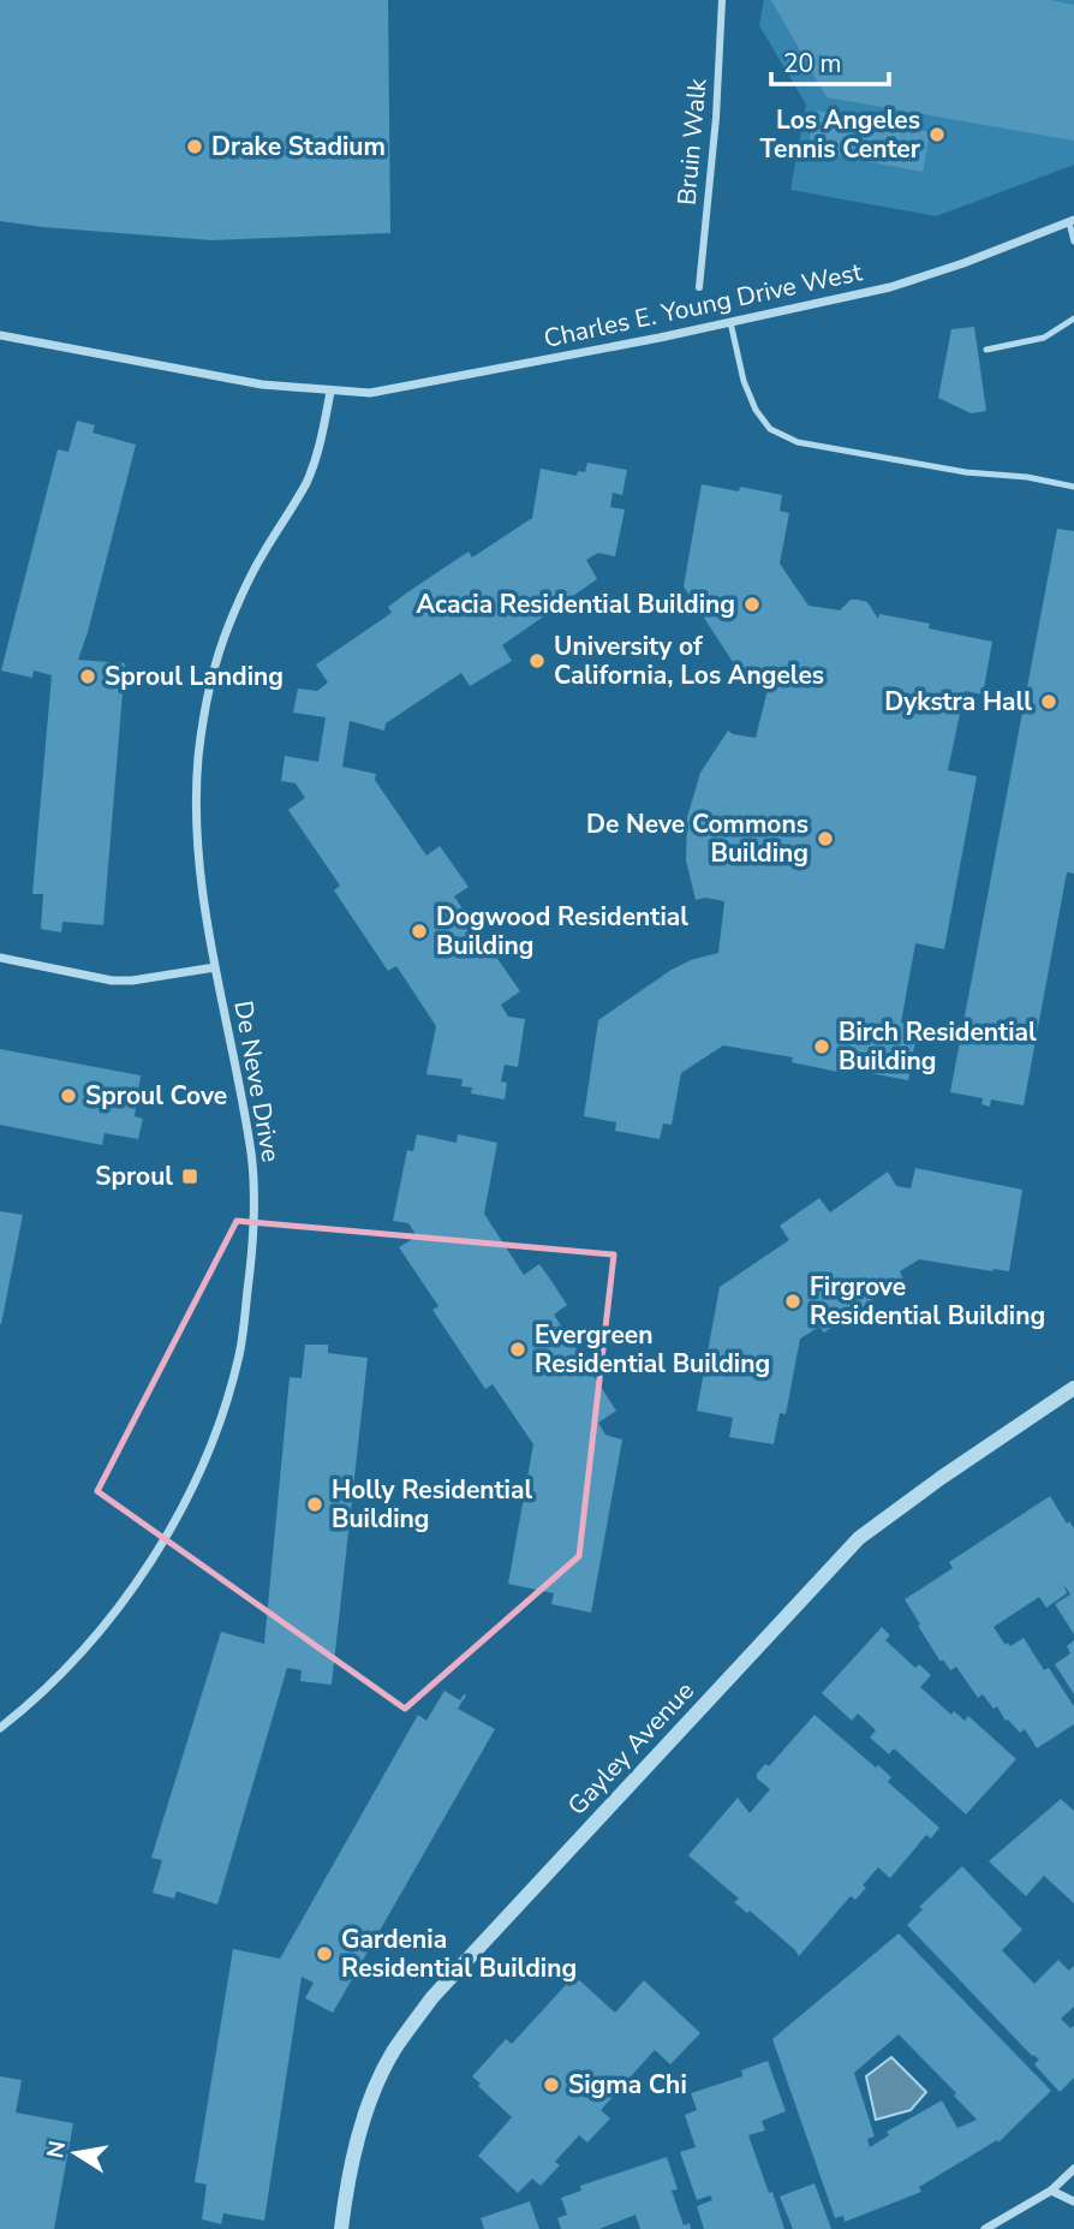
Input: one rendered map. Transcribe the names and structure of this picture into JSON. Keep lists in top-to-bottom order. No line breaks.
{"streets":{"street":["Bruin Walk","Charles E. Young Drive West","De Neve Drive","Gayley Avenue"]},"crossings":[["Charles E. Young Drive West","De Neve Drive"]],"places":{"other":["Los Angeles Tennis Center","Drake Stadium","Acacia Residential Building","University of California, Los Angeles","Sproul Landing","Dykstra Hall","De Neve Commons Building","Dogwood Residential Building","Birch Residential Building","Sproul Cove","Firgrove Residential Building","Evergreen Residential Building","Holly Residential Building","Gardenia Residential Building","Sigma Chi"],"transit":["Sproul"]},"scale_bar":"20 m","north":"left"}
